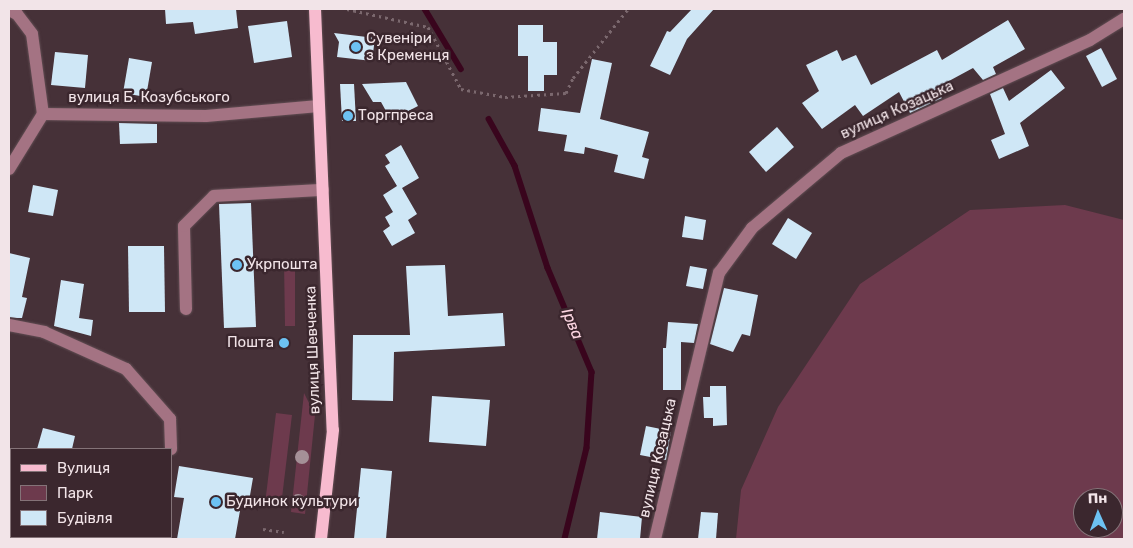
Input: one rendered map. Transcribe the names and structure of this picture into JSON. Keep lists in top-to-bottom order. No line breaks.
{"streets":{"main road":["вулиця Шевченка"],"street":["вулиця Б. Козубського","вулиця Козацька"]},"crossings":[["вулиця Б. Козубського","вулиця Шевченка"]],"water":["Ірва"],"places":["Сувеніри з Кременця","Торгпреса","Укрпошта","Пошта","Будинок культури"],"legend":["Вулиця","Парк","Будівля"],"north":"top"}
